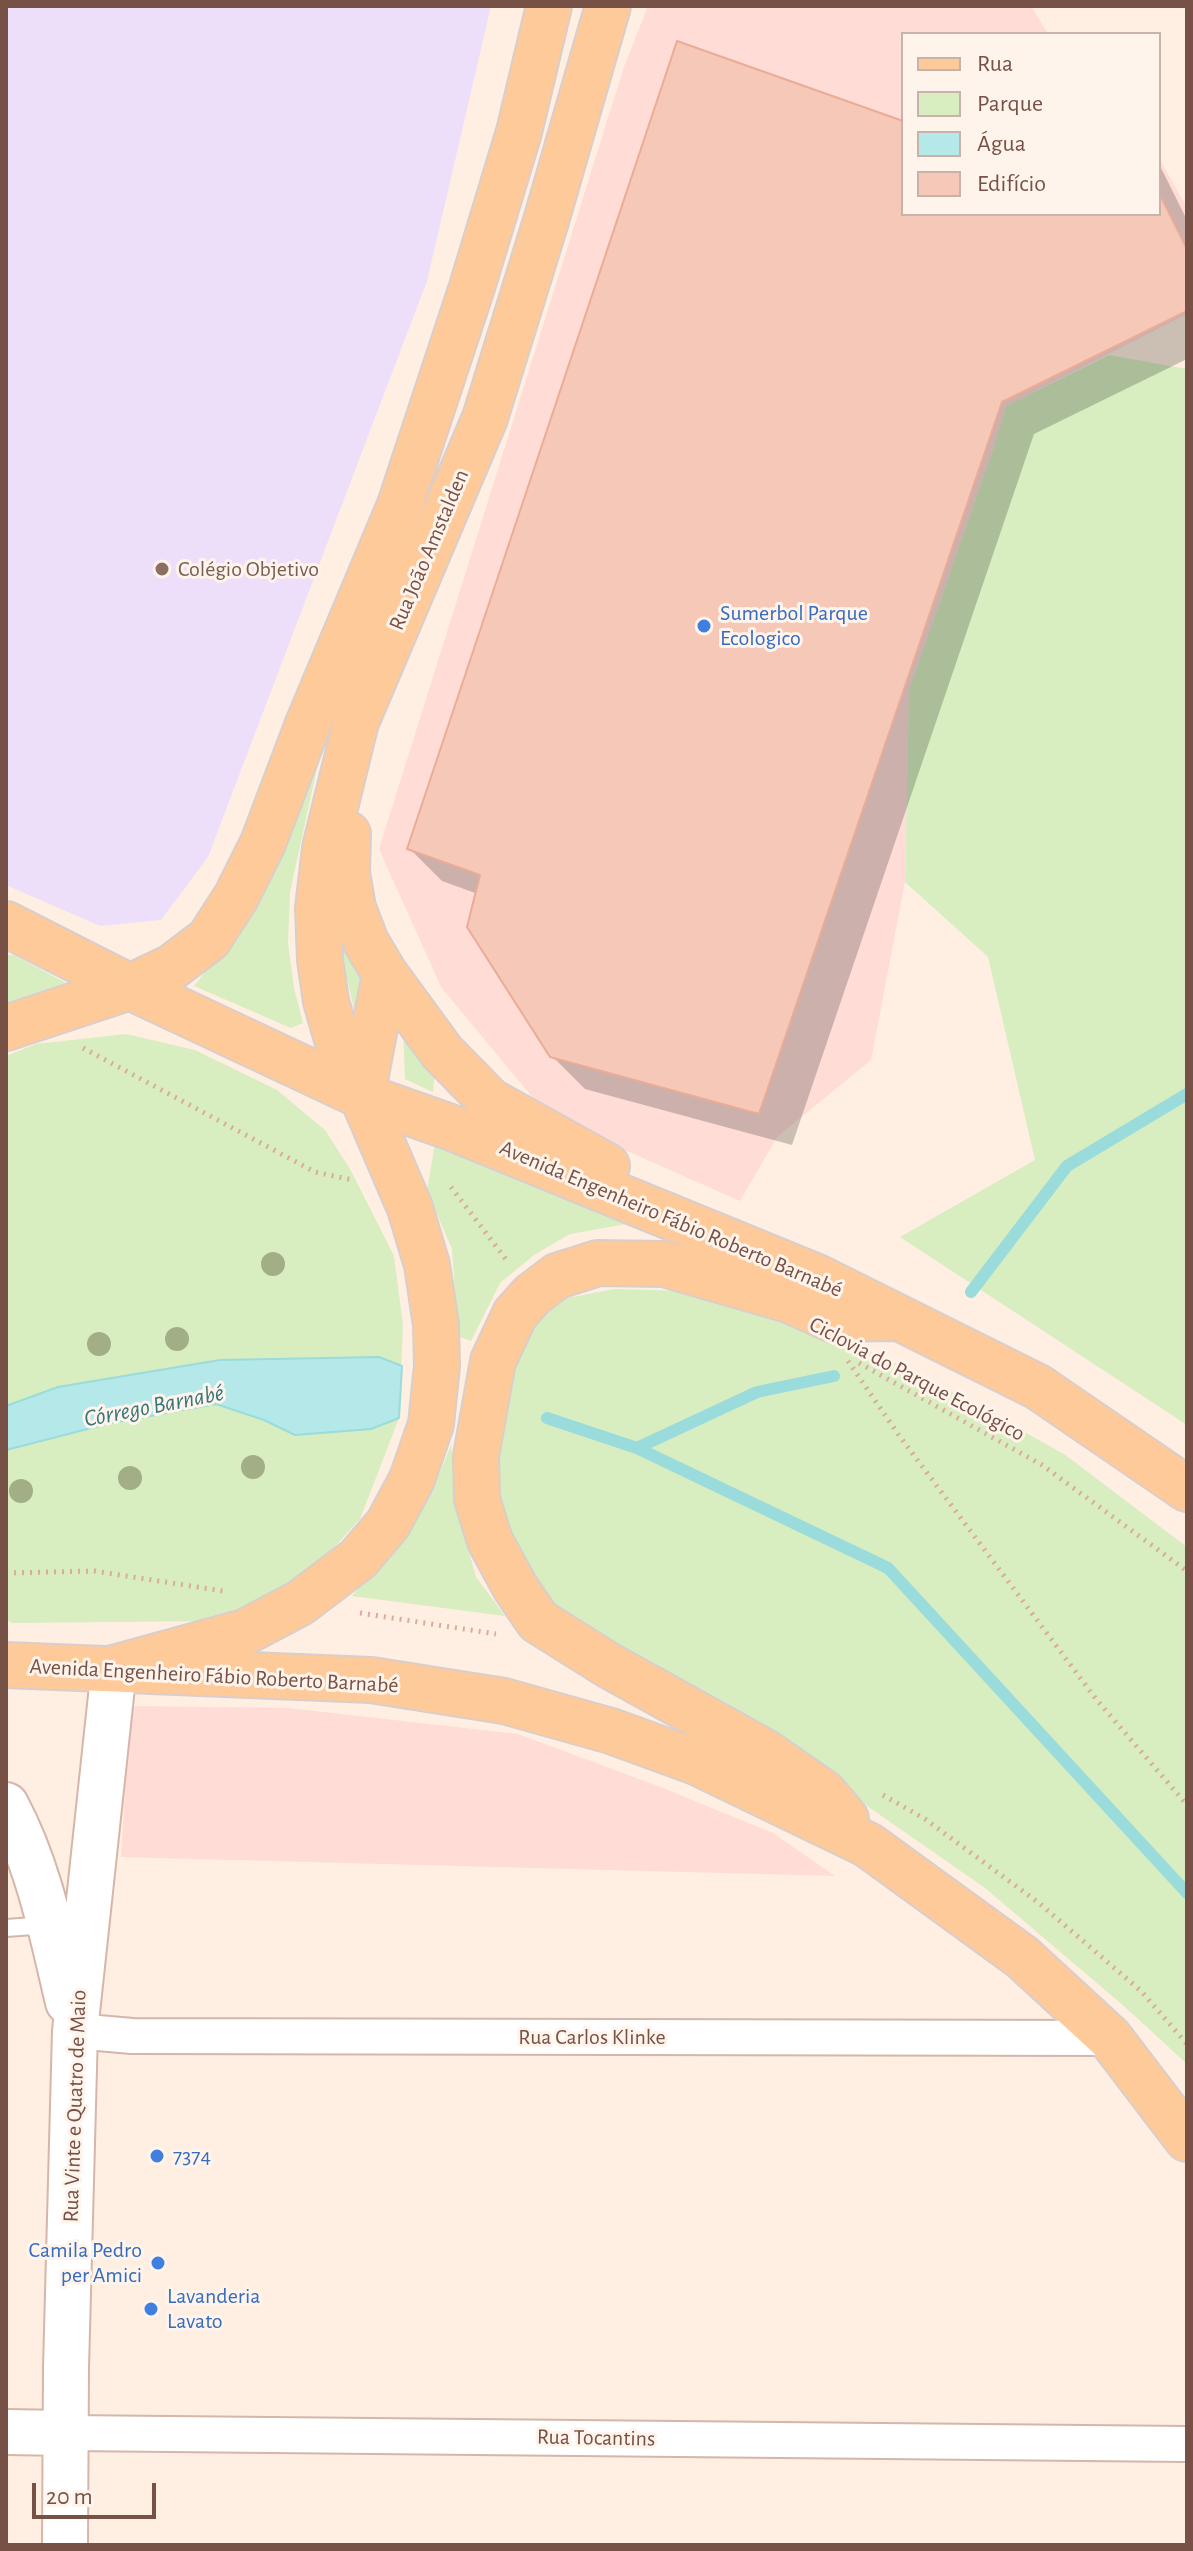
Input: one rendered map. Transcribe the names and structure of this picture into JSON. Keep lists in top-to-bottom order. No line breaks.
{"streets":{"main road":["Rua João Amstalden","Avenida Engenheiro Fábio Roberto Barnabé"],"street":["Rua Carlos Klinke","Rua Vinte e Quatro de Maio","Rua Tocantins"],"path":["Ciclovia do Parque Ecológico"]},"crossings":[["Rua João Amstalden","Avenida Engenheiro Fábio Roberto Barnabé"],["Rua João Amstalden","Rua Vinte e Quatro de Maio"],["Avenida Engenheiro Fábio Roberto Barnabé","Rua Carlos Klinke"],["Avenida Engenheiro Fábio Roberto Barnabé","Rua Vinte e Quatro de Maio"],["Rua Carlos Klinke","Rua Vinte e Quatro de Maio"],["Rua Vinte e Quatro de Maio","Rua Tocantins"]],"water":["Córrego Barnabé"],"places":["Colégio Objetivo","Sumerbol Parque Ecologico","7374","Camila Pedro per Amici","Lavanderia Lavato"],"legend":["Rua","Parque","Água","Edifício"],"scale_bar":"20 m"}
